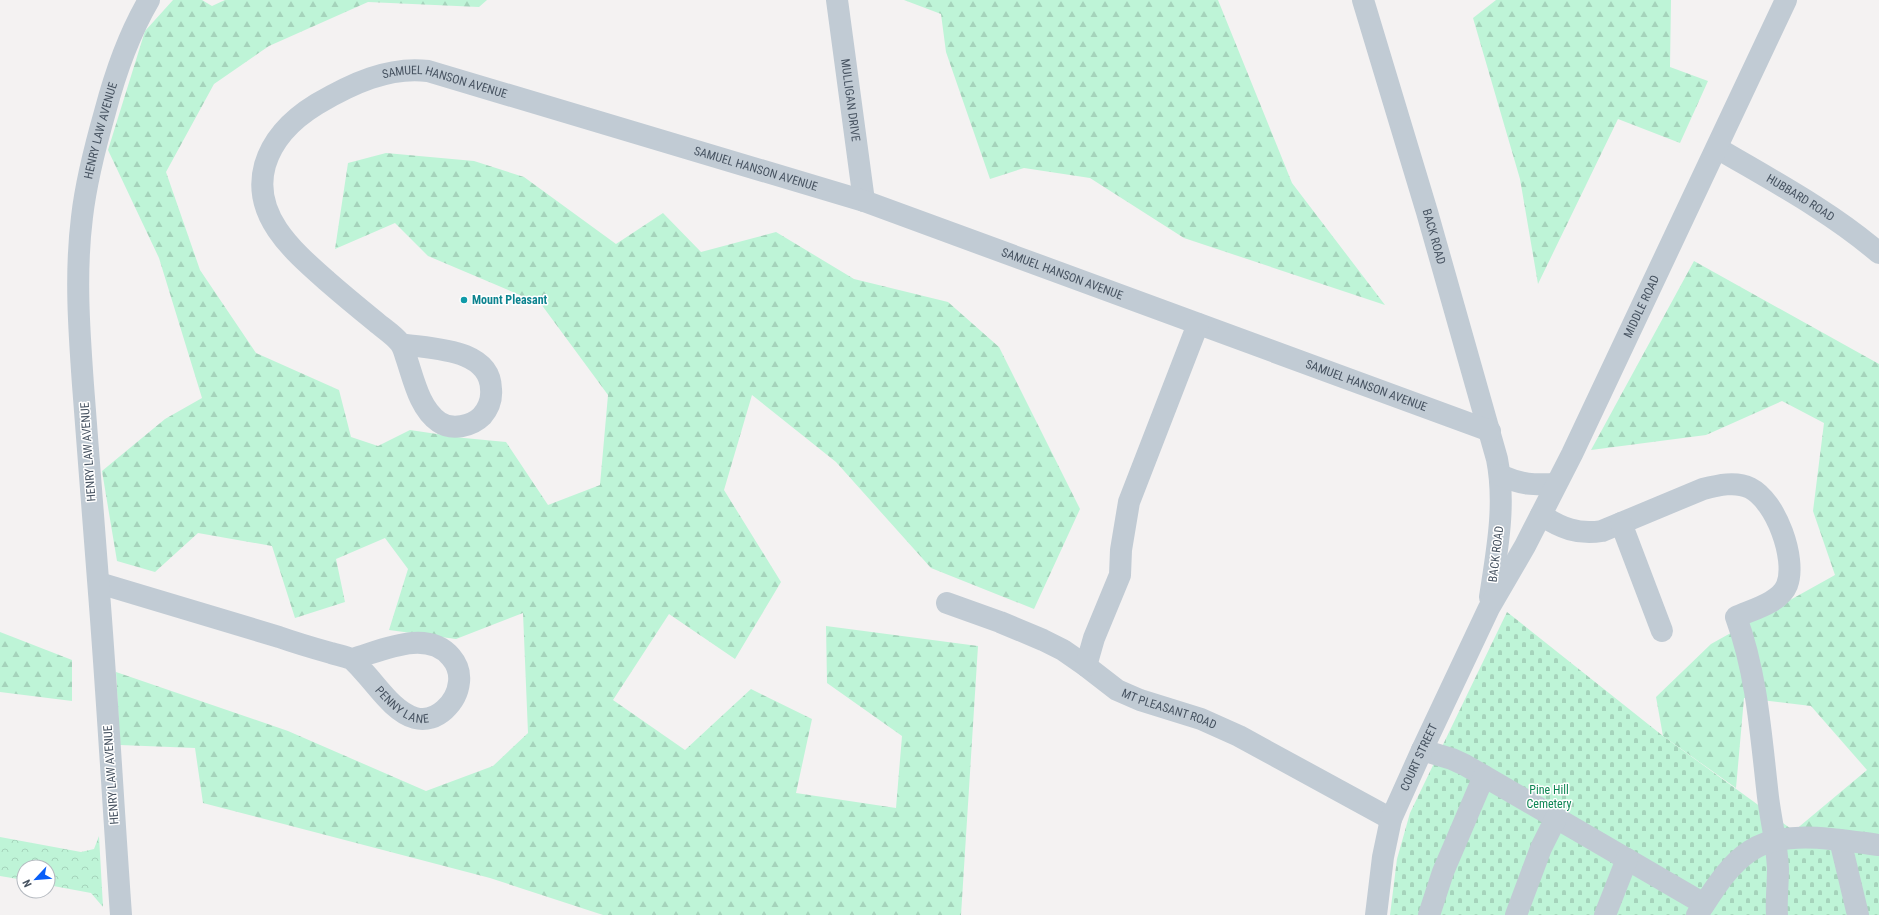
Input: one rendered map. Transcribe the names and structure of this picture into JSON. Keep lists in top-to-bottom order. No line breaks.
{"streets":{"street":["SAMUEL HANSON AVENUE","MULLIGAN DRIVE","HENRY LAW AVENUE","HUBBARD ROAD","BACK ROAD","MIDDLE ROAD","PENNY LANE","MT PLEASANT ROAD","COURT STREET"]},"crossings":[["SAMUEL HANSON AVENUE","MULLIGAN DRIVE"],["SAMUEL HANSON AVENUE","BACK ROAD"],["HUBBARD ROAD","MIDDLE ROAD"],["BACK ROAD","MIDDLE ROAD"],["BACK ROAD","COURT STREET"],["MIDDLE ROAD","COURT STREET"],["MT PLEASANT ROAD","COURT STREET"]],"parks":["Pine Hill Cemetery"],"places":["Mount Pleasant"],"north":"bottom left"}
